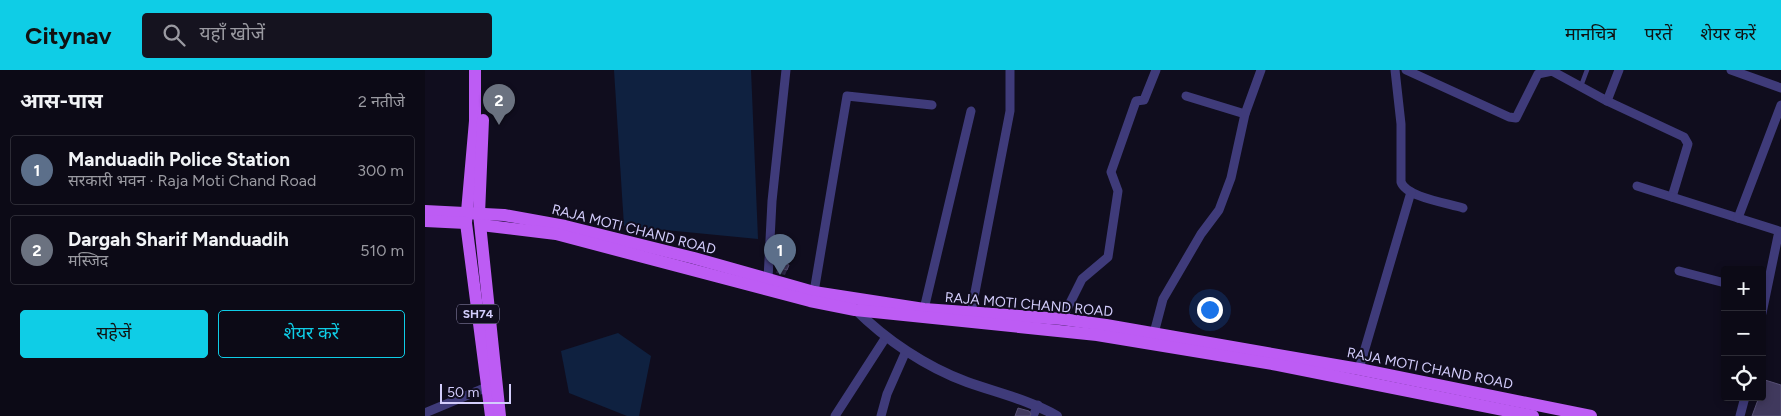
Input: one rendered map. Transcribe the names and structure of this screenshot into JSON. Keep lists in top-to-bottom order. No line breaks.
{"streets":{"main road":["RAJA MOTI CHAND ROAD","SH74"]},"crossings":[["RAJA MOTI CHAND ROAD","SH74"]],"scale_bar":"50 m","page":{"header":"Citynav","search":"यहाँ खोजें","nav":["मानचित्र","परतें","शेयर करें"],"heading":["आस-पास","2 नतीजे"],"pins":["2","1"],"list":[{"mark":"1","name":"Manduadih Police Station","note":"सरकारी भवन · Raja Moti Chand Road","value":"300 m"},{"mark":"2","name":"Dargah Sharif Manduadih","note":"मस्जिद","value":"510 m"}],"map_buttons":["+","−"],"buttons":["सहेजें","शेयर करें"],"scale":"50 m"}}
